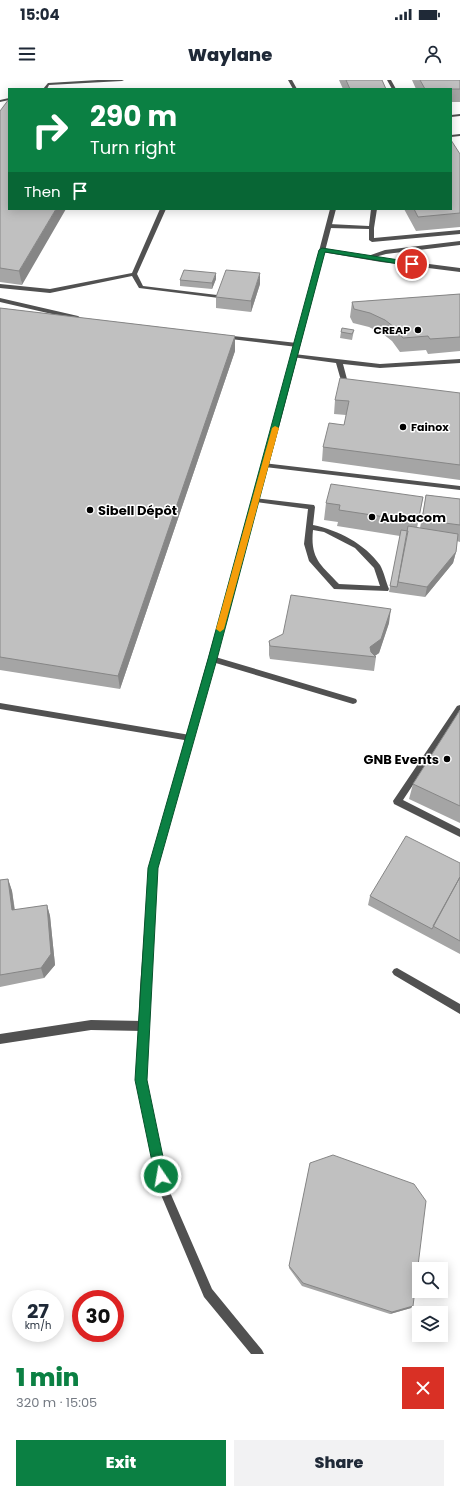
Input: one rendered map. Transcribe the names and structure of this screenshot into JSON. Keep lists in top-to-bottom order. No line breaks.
{"places":["CREAP","Fainox","Sibell Dépôt","Aubacom","GNB Events"],"page":{"status":"15:04","header":"Waylane","turn":["290 m","Turn right"],"then":"Then","speed":"27 km/h","limit":"30","heading":["1 min","320 m · 15:05"],"buttons":["Exit","Share"]}}
